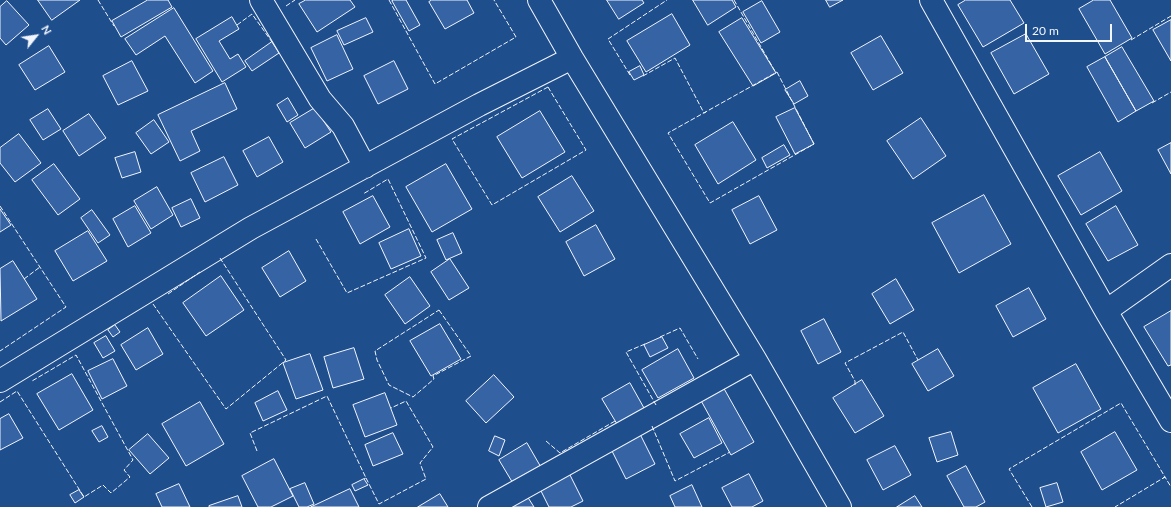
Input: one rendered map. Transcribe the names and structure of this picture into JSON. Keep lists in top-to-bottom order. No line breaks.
{"scale_bar":"20 m","north":"top right"}
